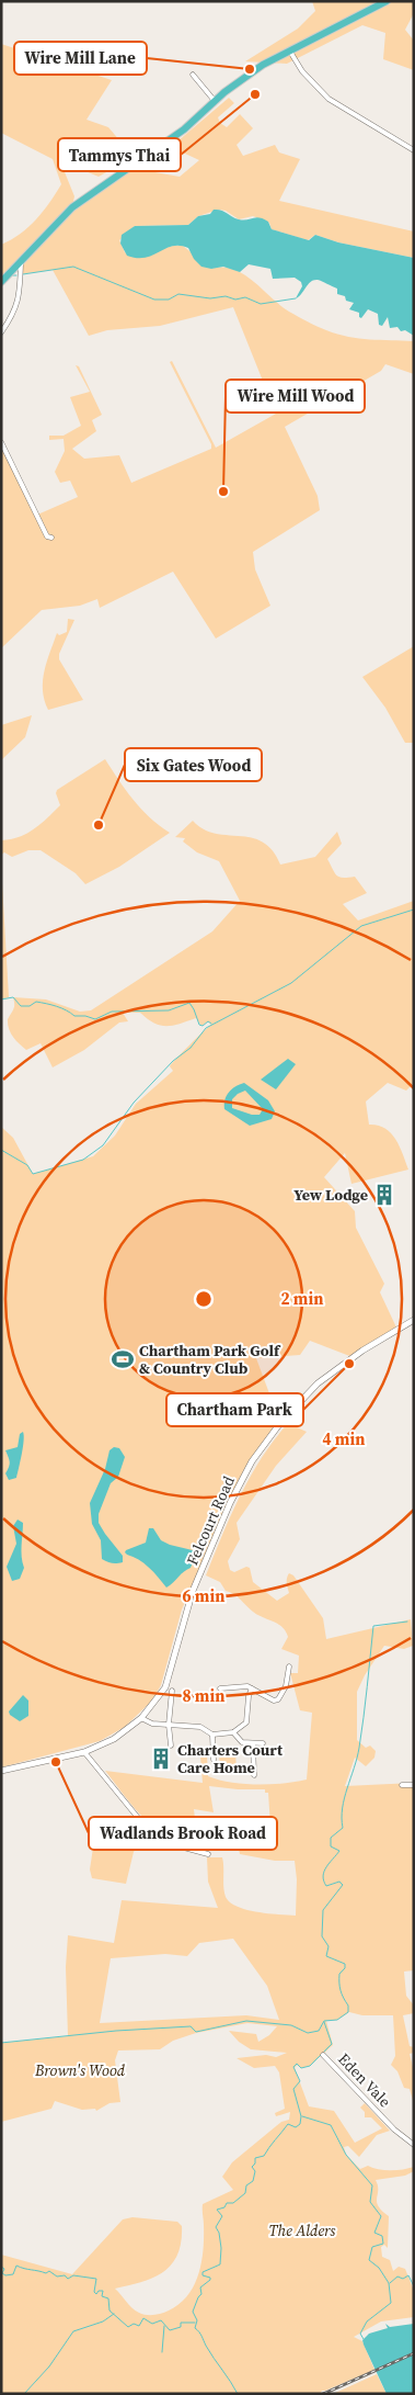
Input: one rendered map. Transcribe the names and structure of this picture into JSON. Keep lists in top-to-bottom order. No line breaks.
{"streets":{"street":["Felcourt Road","Eden Vale"]},"parks":["Brown's Wood","The Alders"],"places":{"other":["Wire Mill Lane","Tammys Thai","Wire Mill Wood","Six Gates Wood","Chartham Park","Wadlands Brook Road"],"building":["Yew Lodge","Charters Court Care Home"],"sports":["Chartham Park Golf & Country Club"]},"rings":["2 min","4 min","6 min","8 min"]}
